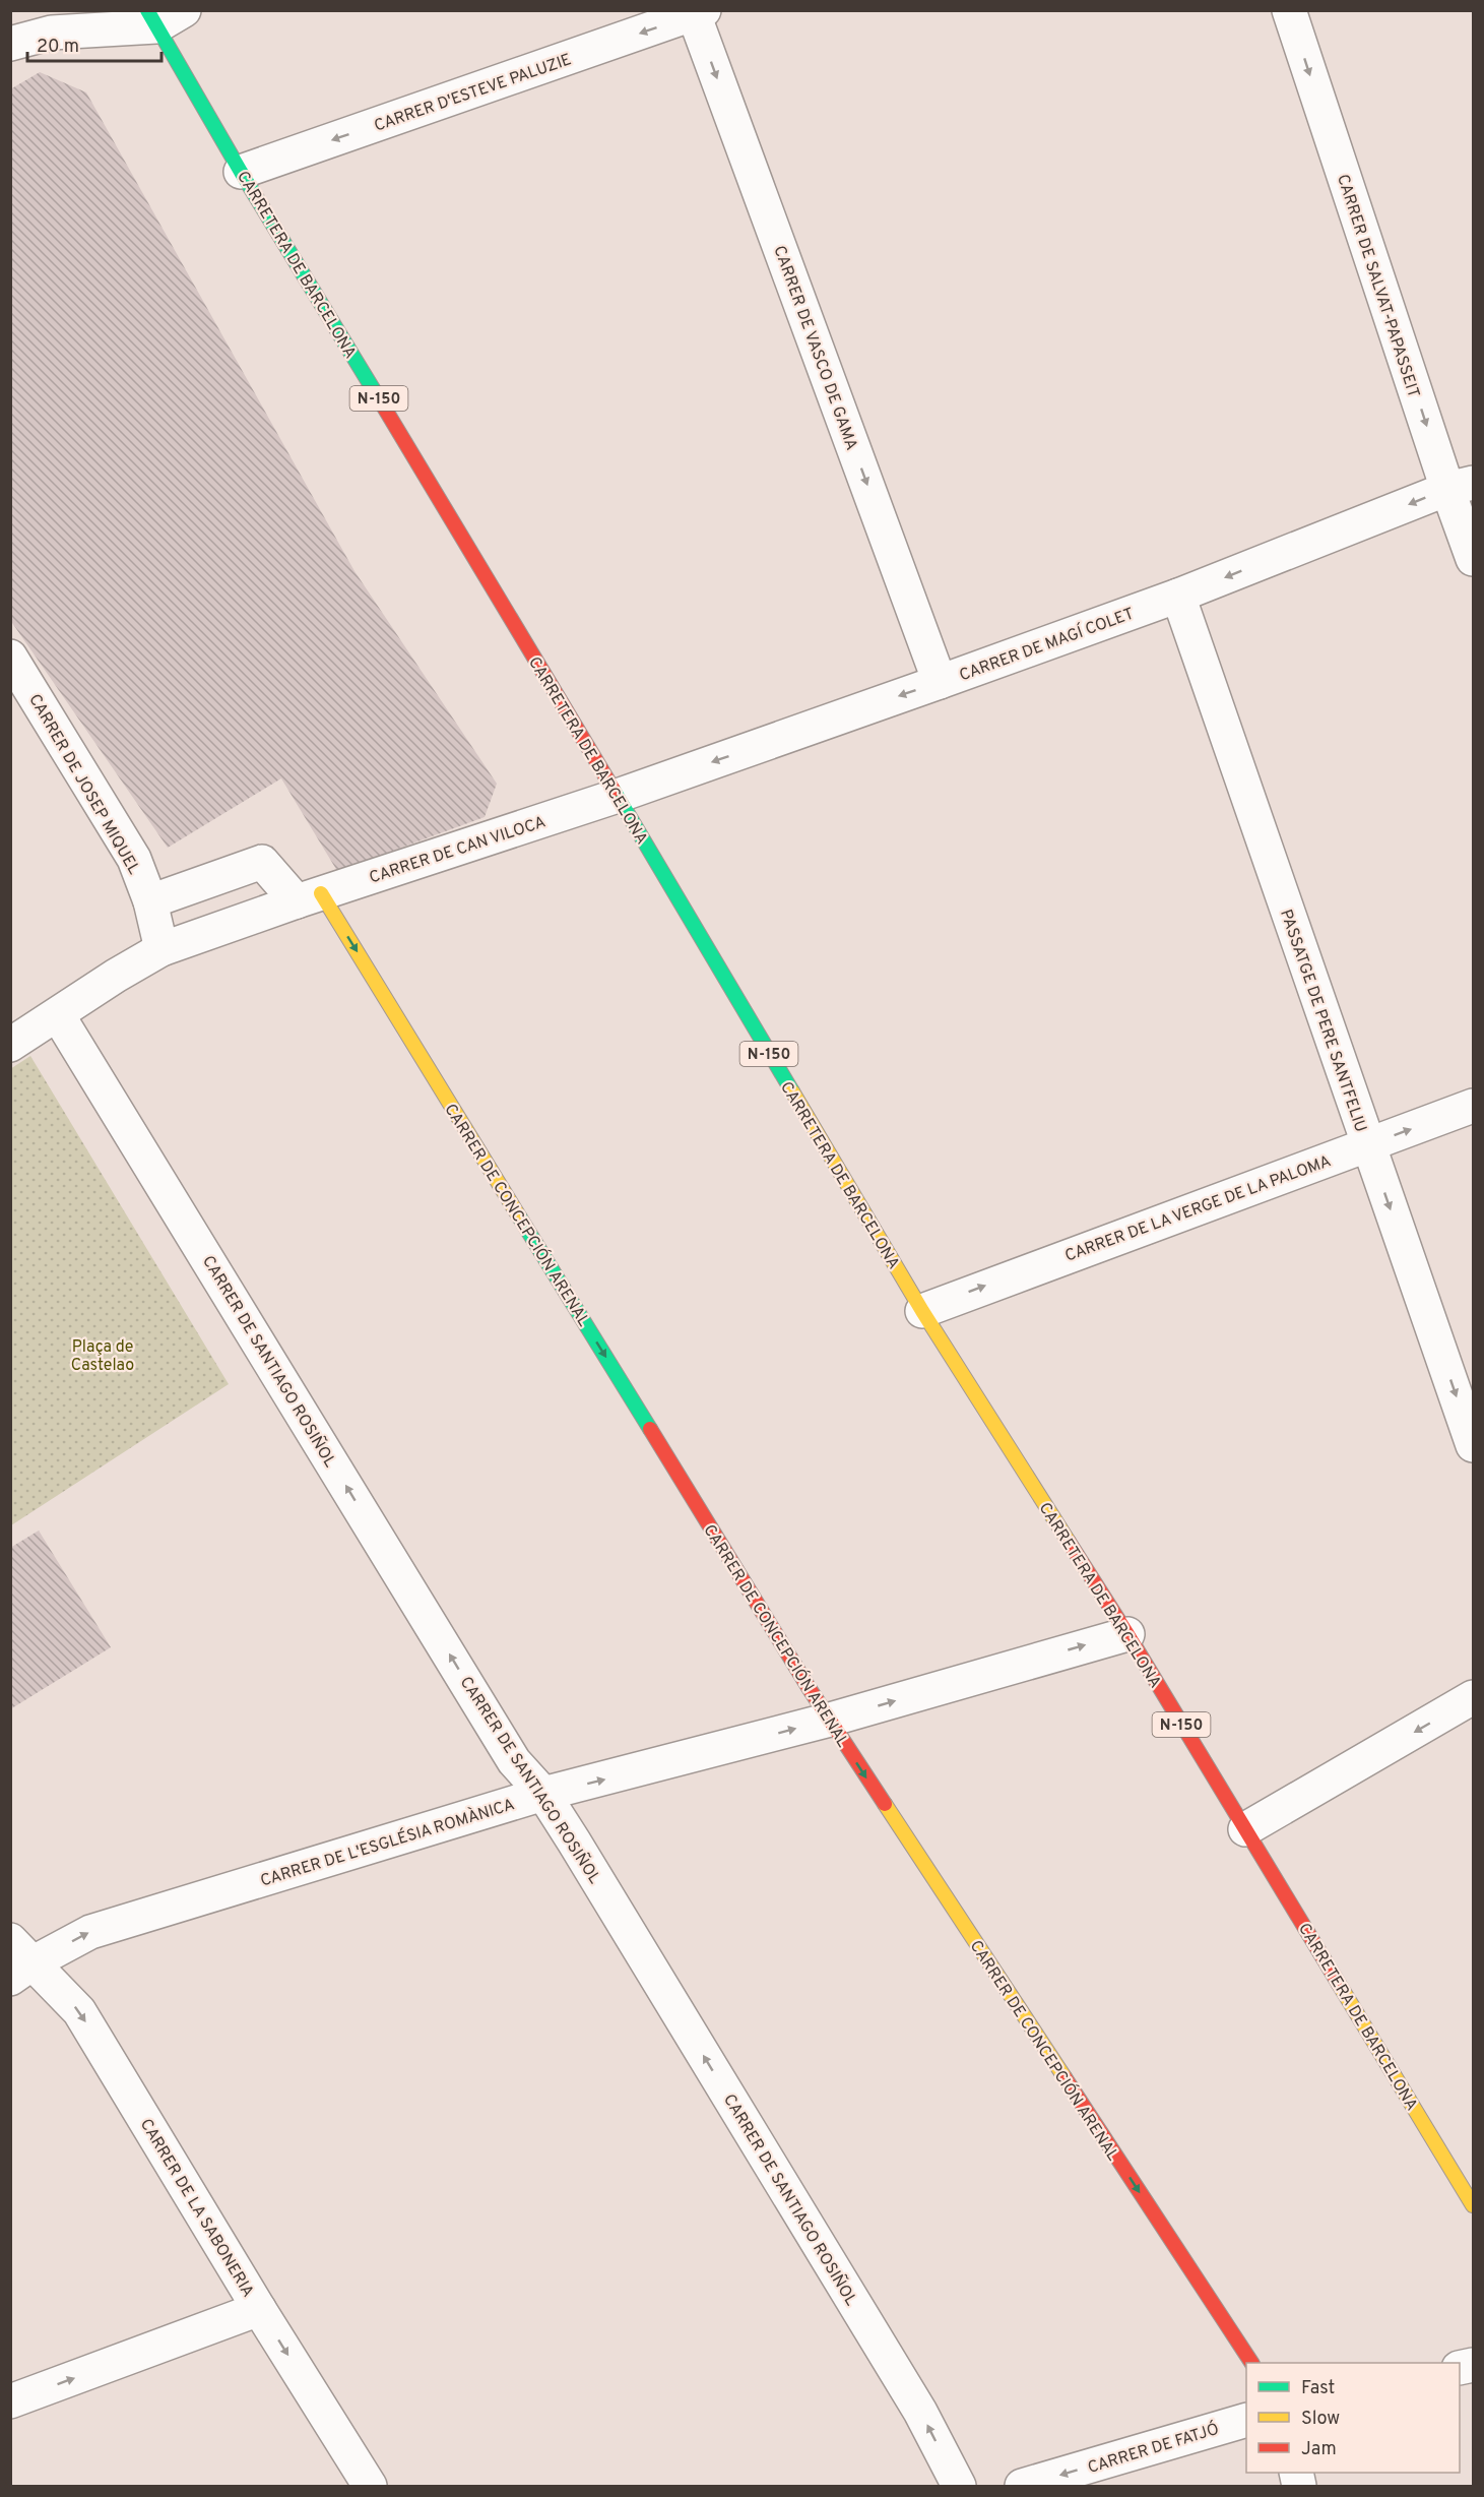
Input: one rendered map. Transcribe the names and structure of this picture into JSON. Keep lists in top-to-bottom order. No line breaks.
{"streets":{"main road":["CARRETERA DE BARCELONA","N-150","CARRER DE CONCEPCIÓN ARENAL"],"street":["CARRER D'ESTEVE PALUZIE","CARRER DE SALVAT-PAPASSEIT","CARRER DE VASCO DE GAMA","CARRER DE MAGÍ COLET","CARRER DE JOSEP MIQUEL","CARRER DE CAN VILOCA","PASSATGE DE PERE SANTFELIU","CARRER DE LA VERGE DE LA PALOMA","CARRER DE SANTIAGO ROSIÑOL","CARRER DE L'ESGLÉSIA ROMÀNICA","CARRER DE LA SABONERIA","CARRER DE FATJÓ"]},"crossings":[["CARRER D'ESTEVE PALUZIE","CARRETERA DE BARCELONA"],["CARRER D'ESTEVE PALUZIE","CARRER DE VASCO DE GAMA"],["CARRETERA DE BARCELONA","CARRER DE MAGÍ COLET"],["CARRETERA DE BARCELONA","CARRER DE CAN VILOCA"],["CARRETERA DE BARCELONA","CARRER DE LA VERGE DE LA PALOMA"],["CARRETERA DE BARCELONA","CARRER DE L'ESGLÉSIA ROMÀNICA"],["CARRER DE SALVAT-PAPASSEIT","CARRER DE MAGÍ COLET"],["CARRER DE VASCO DE GAMA","CARRER DE MAGÍ COLET"],["CARRER DE MAGÍ COLET","CARRER DE CAN VILOCA"],["CARRER DE MAGÍ COLET","PASSATGE DE PERE SANTFELIU"],["CARRER DE JOSEP MIQUEL","CARRER DE CAN VILOCA"],["CARRER DE CAN VILOCA","CARRER DE CONCEPCIÓN ARENAL"],["CARRER DE CAN VILOCA","CARRER DE SANTIAGO ROSIÑOL"],["PASSATGE DE PERE SANTFELIU","CARRER DE LA VERGE DE LA PALOMA"],["CARRER DE CONCEPCIÓN ARENAL","CARRER DE L'ESGLÉSIA ROMÀNICA"],["CARRER DE SANTIAGO ROSIÑOL","CARRER DE L'ESGLÉSIA ROMÀNICA"],["CARRER DE L'ESGLÉSIA ROMÀNICA","CARRER DE LA SABONERIA"]],"one_way":["CARRER D'ESTEVE PALUZIE","CARRER DE SALVAT-PAPASSEIT","CARRER DE VASCO DE GAMA","CARRER DE MAGÍ COLET","PASSATGE DE PERE SANTFELIU","CARRER DE LA VERGE DE LA PALOMA","CARRER DE CONCEPCIÓN ARENAL","CARRER DE SANTIAGO ROSIÑOL","CARRER DE L'ESGLÉSIA ROMÀNICA","CARRER DE LA SABONERIA","CARRER DE FATJÓ"],"parks":["Plaça de Castelao"],"legend":["Fast","Slow","Jam"],"scale_bar":"20 m"}
